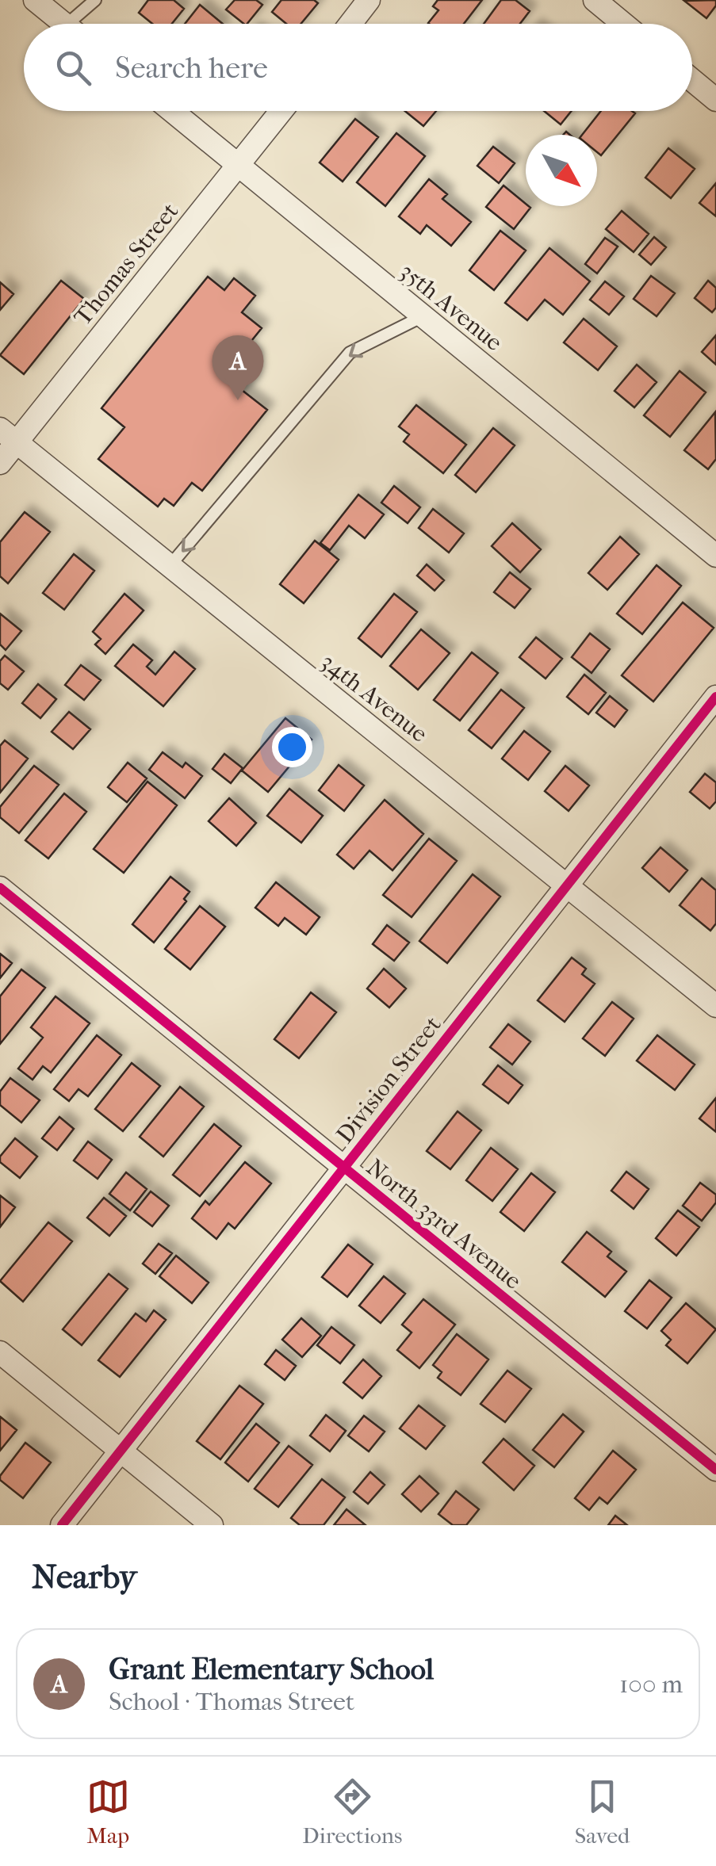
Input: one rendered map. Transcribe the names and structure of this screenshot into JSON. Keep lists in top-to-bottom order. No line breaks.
{"streets":{"street":["Thomas Street","35th Avenue","34th Avenue","Division Street","North 33rd Avenue"]},"crossings":[["Thomas Street","35th Avenue"],["Thomas Street","34th Avenue"],["34th Avenue","Division Street"],["Division Street","North 33rd Avenue"]],"north":"bottom right","page":{"search":"Search here","pins":"A","heading":"Nearby","list":[{"mark":"A","name":"Grant Elementary School","note":"School · Thomas Street","value":"100 m"}],"nav":["Map","Directions","Saved"]}}
